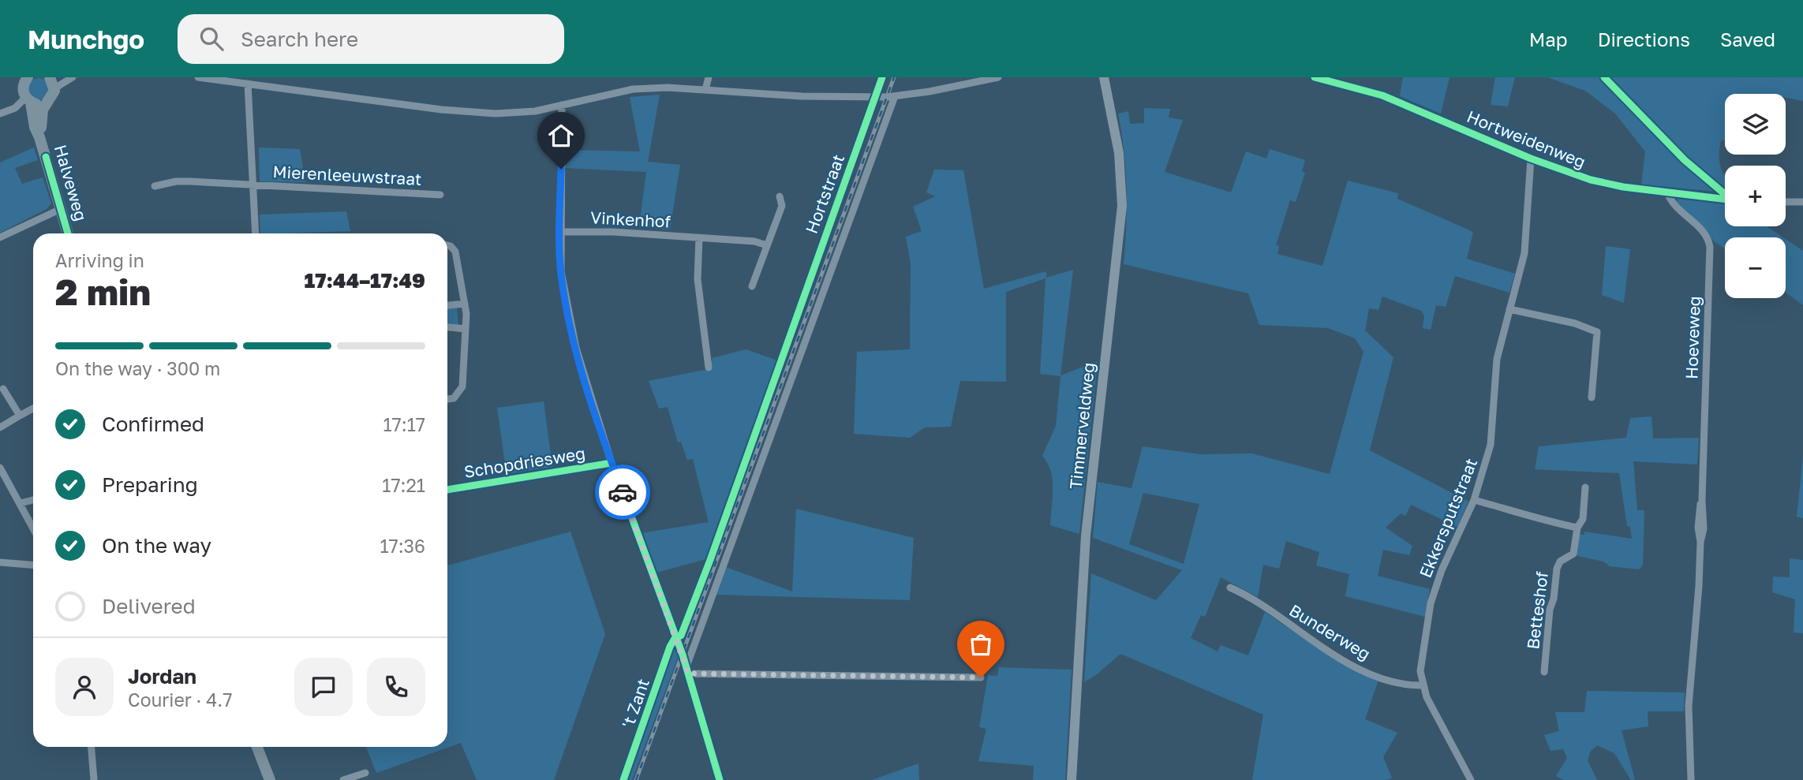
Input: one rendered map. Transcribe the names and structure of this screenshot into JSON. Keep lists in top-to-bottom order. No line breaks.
{"streets":{"main road":["Halveweg"],"street":["Hortweidenweg","Mierenleeuwstraat","Hortstraat","Vinkenhof","Hoeveweg","Timmerveldweg","Schopdriesweg","Ekkersputstraat","Betteshof","Bunderweg","'t Zant"]},"crossings":[["Hortweidenweg","Hoeveweg"],["Hortweidenweg","Ekkersputstraat"],["Ekkersputstraat","Bunderweg"]],"page":{"header":"Munchgo","search":"Search here","nav":["Map","Directions","Saved"],"map_buttons":["+","−"],"heading":["2 min","Arriving in","17:44–17:49"],"panel":["Jordan","Courier · 4.7"],"bar":"On the way · 300 m","list":[["Confirmed","17:17"],["Preparing","17:21"],["On the way","17:36"],"Delivered"]}}
